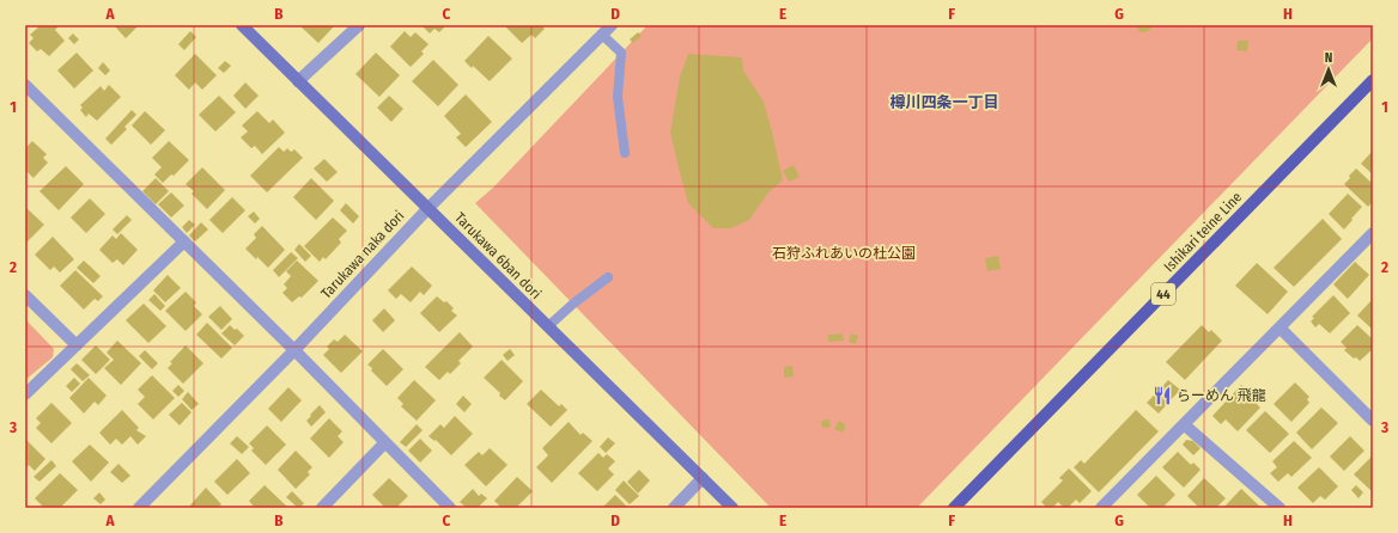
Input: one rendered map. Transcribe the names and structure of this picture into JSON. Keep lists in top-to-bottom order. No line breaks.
{"streets":{"main road":["Ishikari teine Line","44"],"street":["Tarukawa naka dori","Tarukawa 6ban dori"]},"crossings":[["Tarukawa naka dori","Tarukawa 6ban dori"]],"districts":["樽川四条一丁目"],"parks":["石狩ふれあいの杜公園"],"places":{"restaurant":["らーめん 飛龍"]},"north":"top","grid":{"columns":["A","B","C","D","E","F","G","H"],"rows":["1","2","3"]}}
